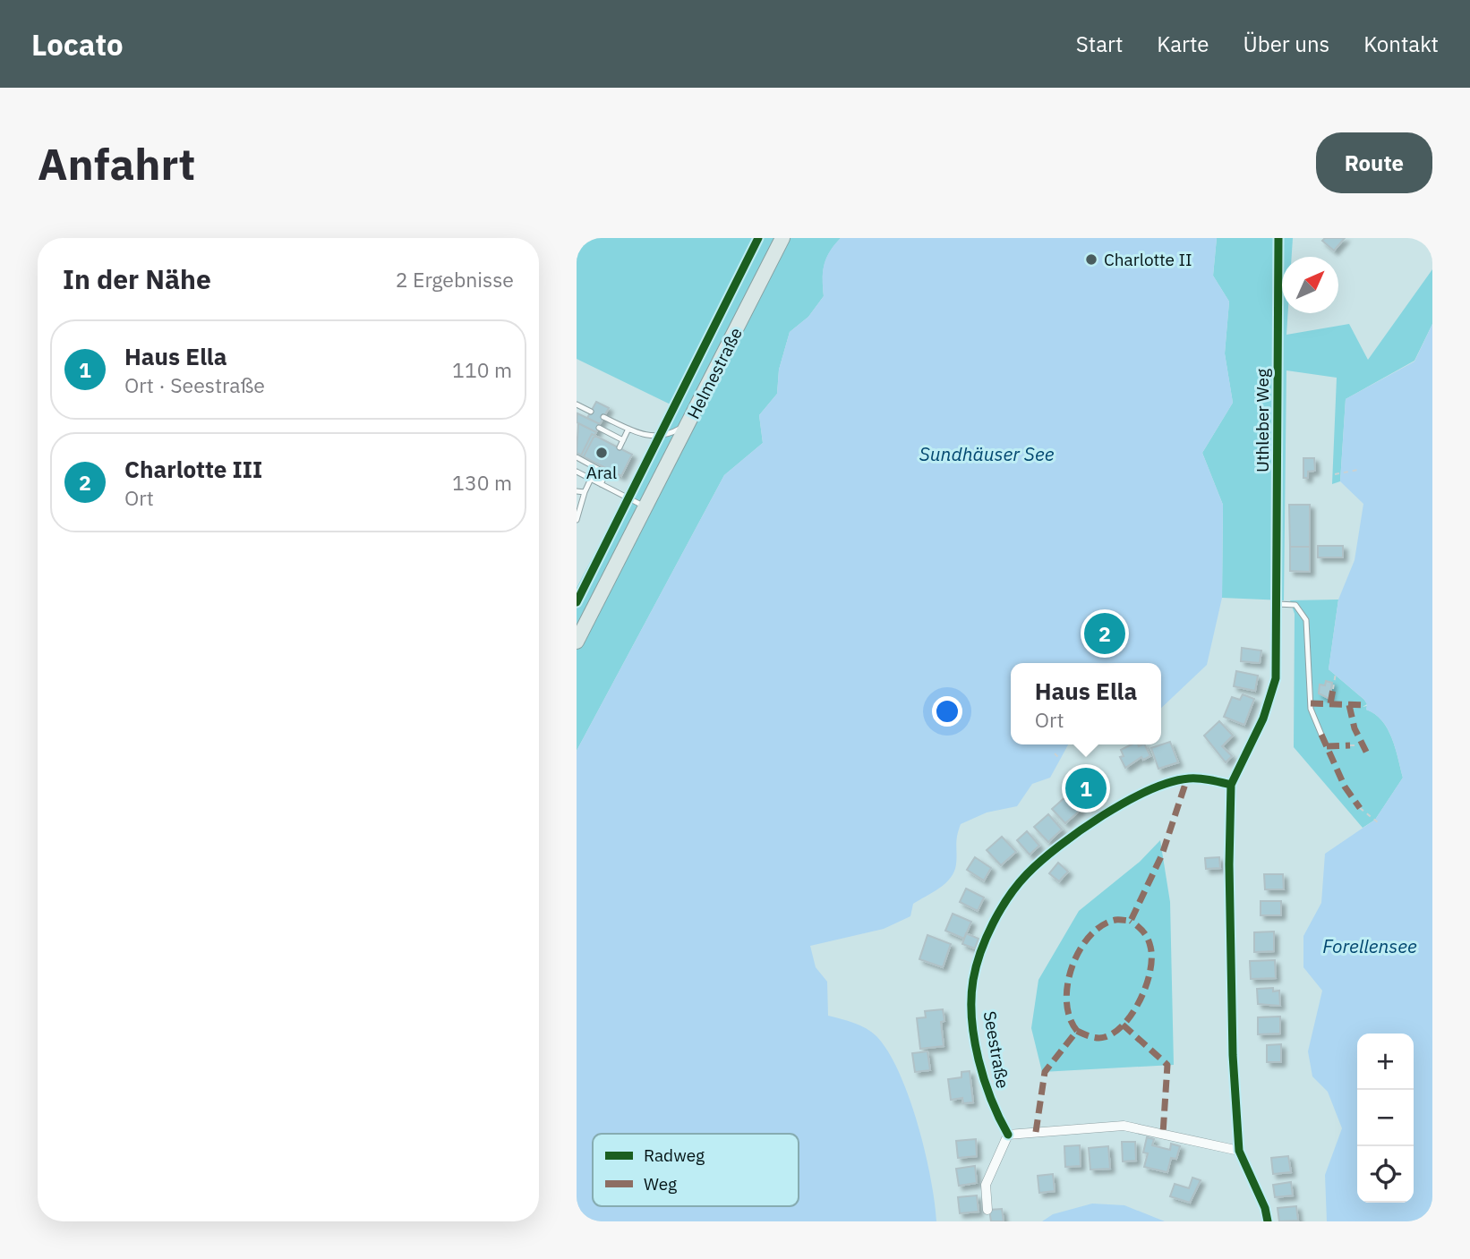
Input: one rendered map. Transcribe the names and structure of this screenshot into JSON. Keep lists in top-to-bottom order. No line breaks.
{"streets":{"main road":["Helmestraße"],"street":["Uthleber Weg","Seestraße"]},"water":["Sundhäuser See","Forellensee"],"places":["Charlotte II","Aral"],"legend":["Radweg","Weg"],"north":"top right","page":{"header":"Locato","nav":["Start","Karte","Über uns","Kontakt"],"buttons":"Route","title":"Anfahrt","heading":["In der Nähe","2 Ergebnisse"],"list":[{"mark":"1","name":"Haus Ella","note":"Ort · Seestraße","value":"110 m"},{"mark":"2","name":"Charlotte III","note":"Ort","value":"130 m"}],"pins":["2","1"],"popup":["Haus Ella","Ort"],"map_buttons":["+","−"]}}
